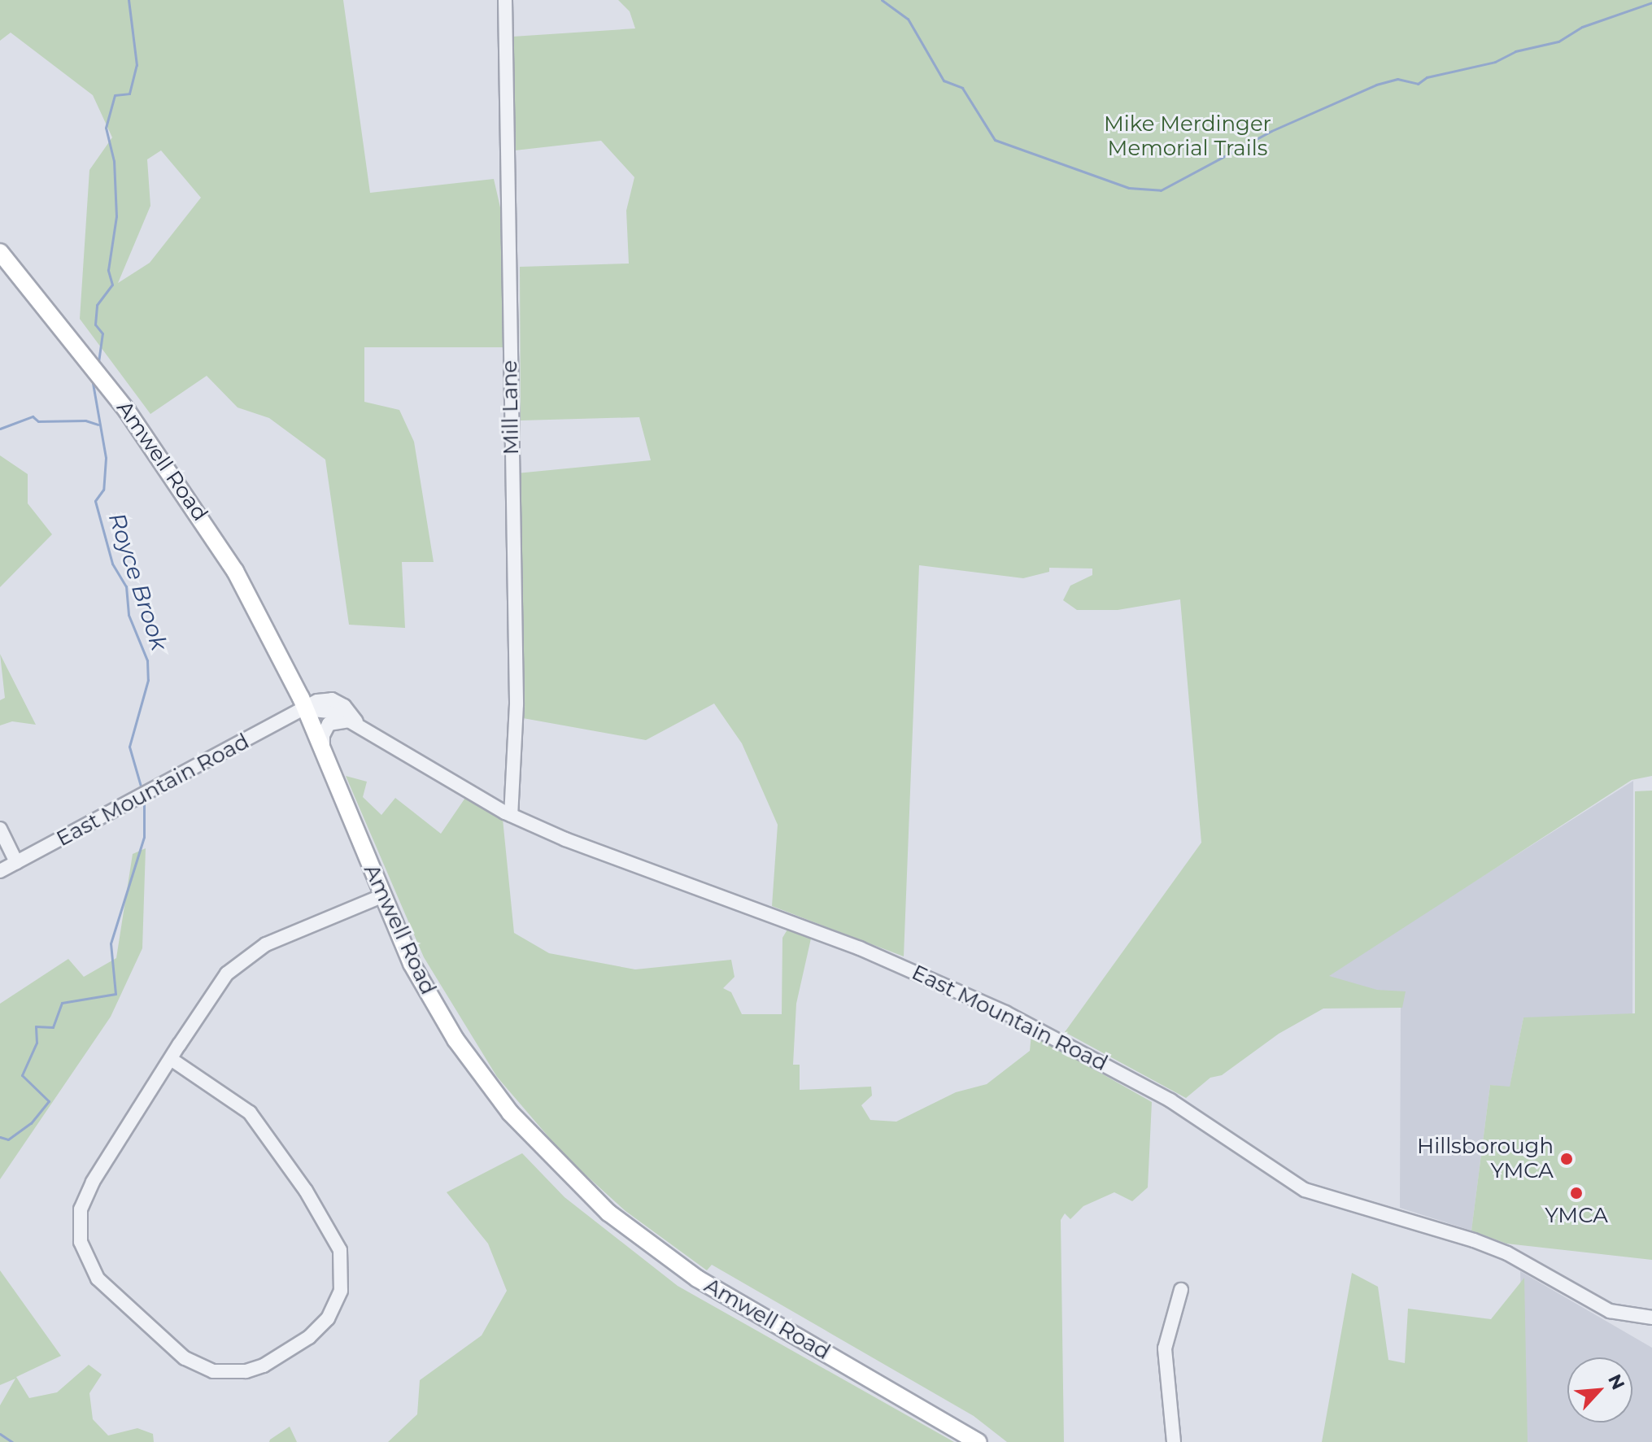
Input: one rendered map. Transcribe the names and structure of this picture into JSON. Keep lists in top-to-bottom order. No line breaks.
{"streets":{"main road":["Amwell Road"],"street":["Mill Lane","East Mountain Road"]},"crossings":[["Mill Lane","East Mountain Road"],["Amwell Road","East Mountain Road"]],"water":["Royce Brook"],"parks":["Mike Merdinger Memorial Trails"],"places":["Hillsborough YMCA","YMCA"],"north":"top right"}
